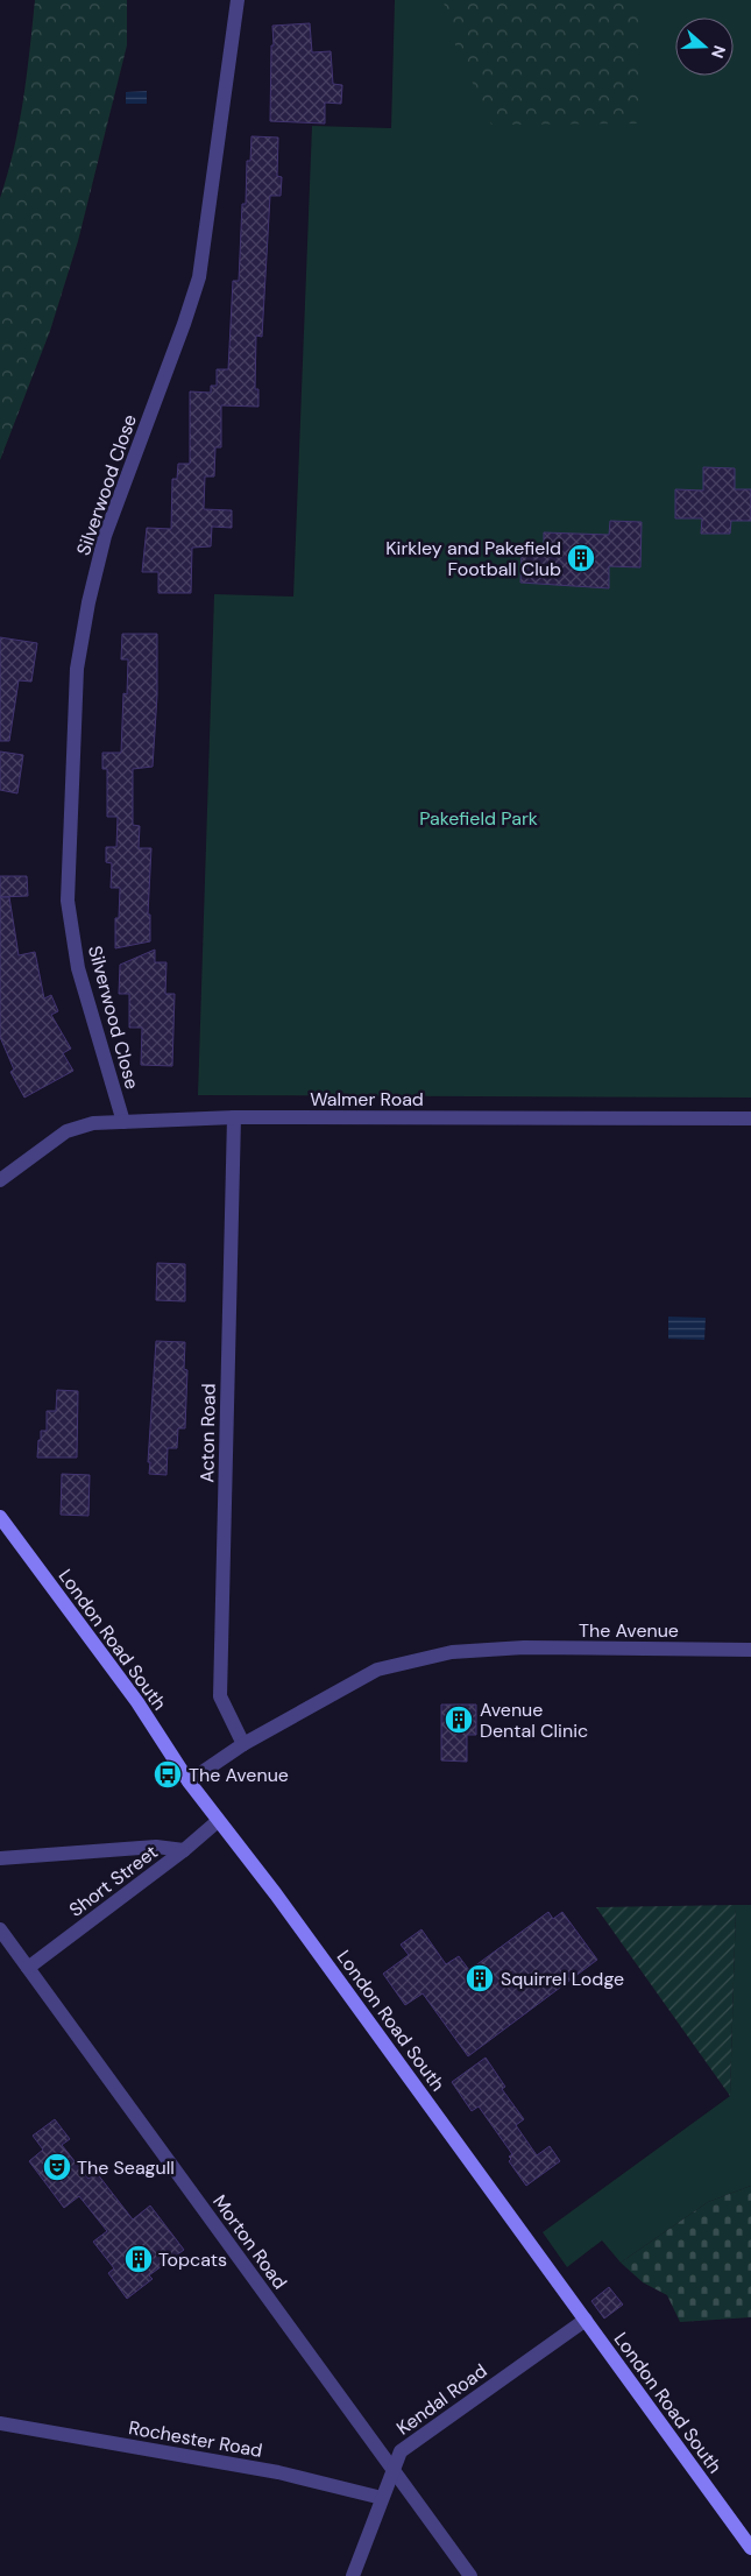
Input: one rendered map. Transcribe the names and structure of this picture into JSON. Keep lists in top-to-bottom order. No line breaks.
{"streets":{"main road":["London Road South"],"street":["Silverwood Close","Walmer Road","Acton Road","The Avenue","Short Street","Morton Road","Kendal Road","Rochester Road"]},"crossings":[["Silverwood Close","Walmer Road"],["Walmer Road","Acton Road"],["Acton Road","The Avenue"],["The Avenue","London Road South"],["London Road South","Short Street"],["London Road South","Kendal Road"],["Short Street","Morton Road"],["Morton Road","Kendal Road"],["Kendal Road","Rochester Road"]],"parks":["Pakefield Park"],"places":{"building":["Kirkley and Pakefield Football Club","Avenue Dental Clinic","Squirrel Lodge","Topcats"],"bus stop":["The Avenue"],"theatre":["The Seagull"]},"north":"right"}
